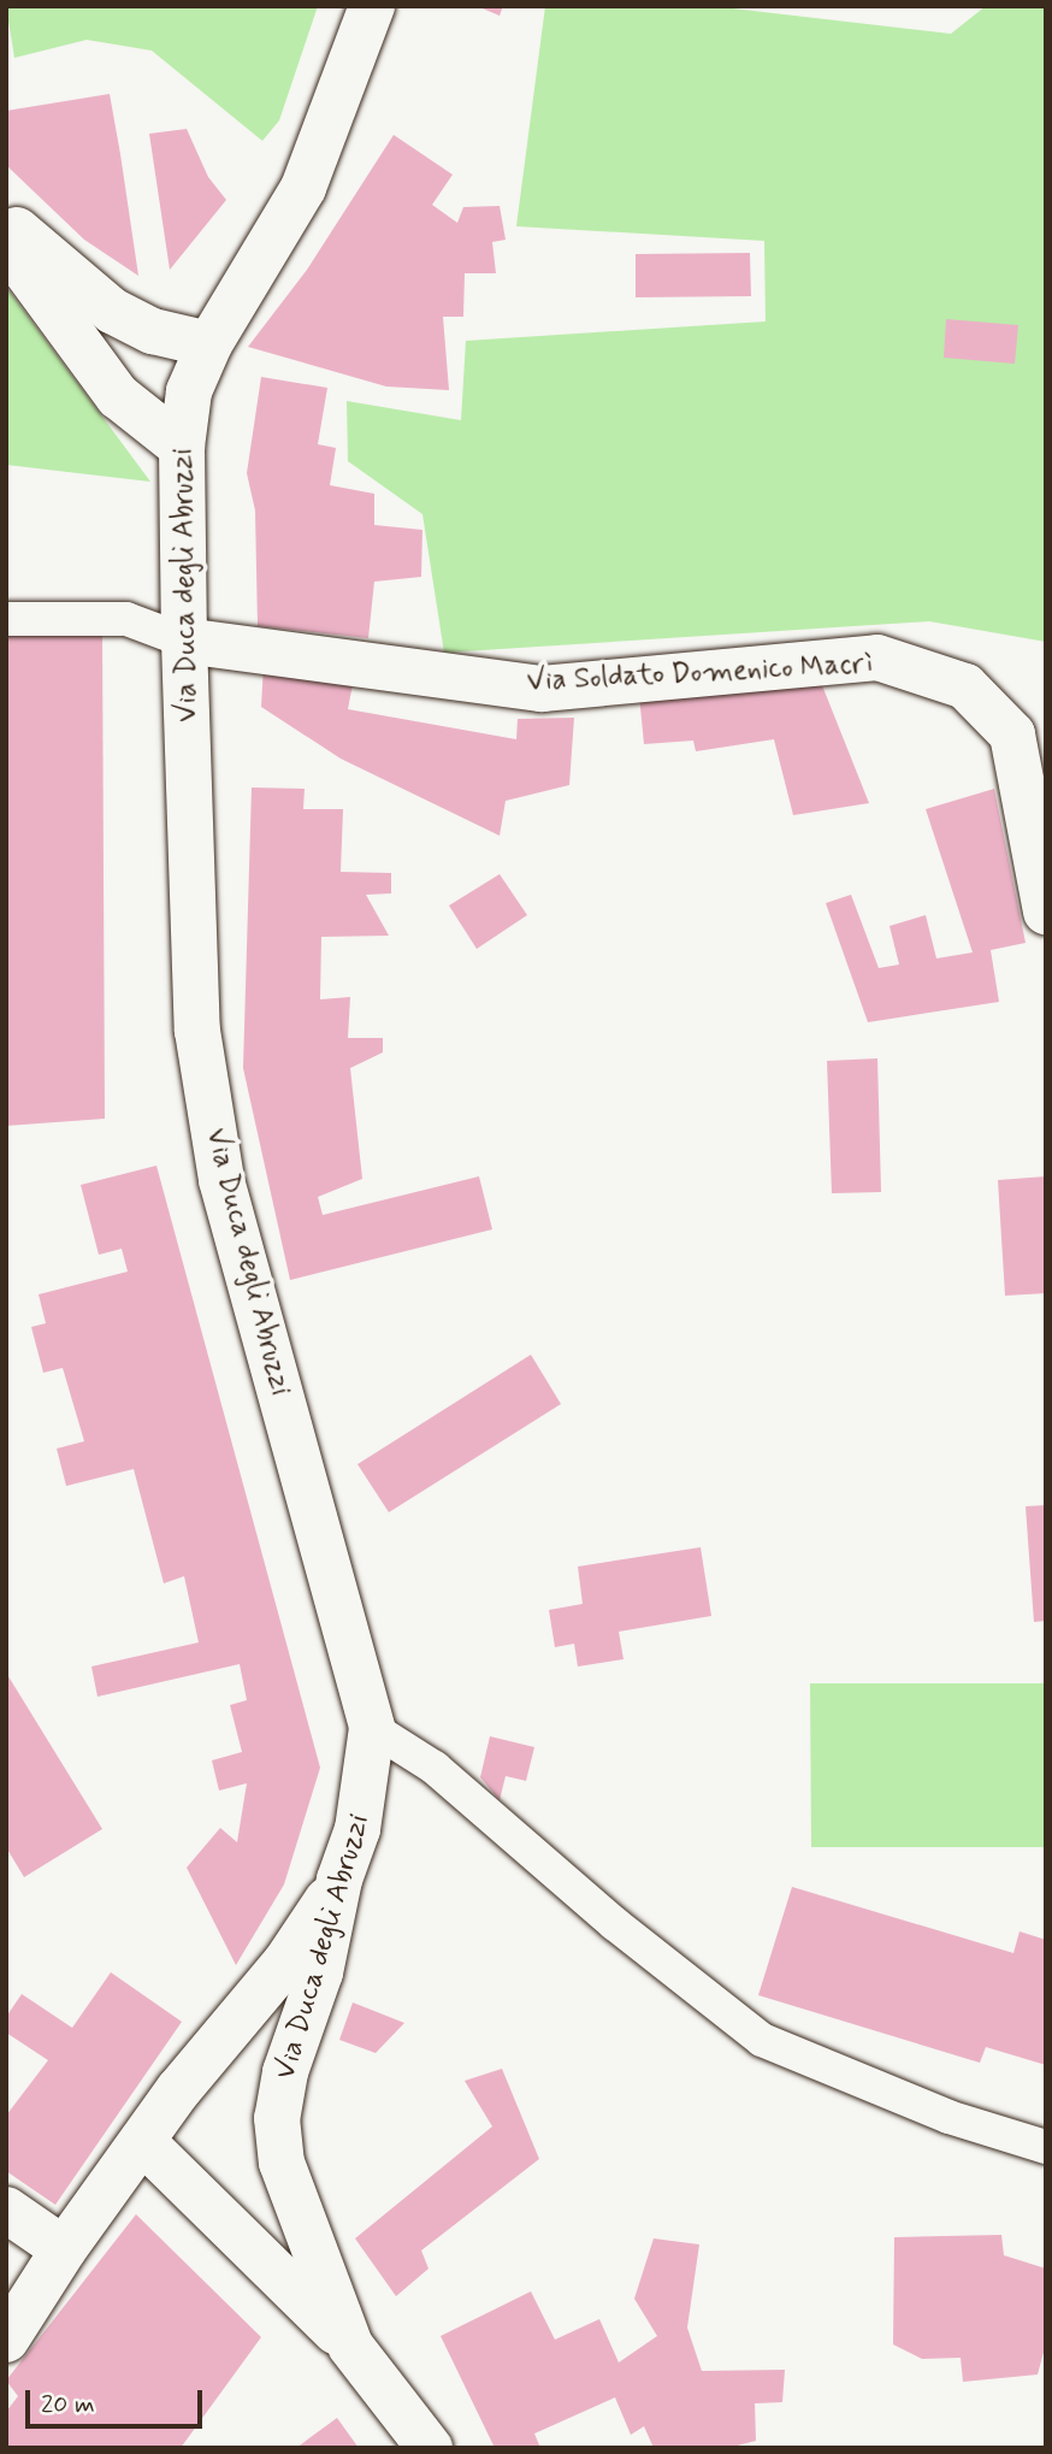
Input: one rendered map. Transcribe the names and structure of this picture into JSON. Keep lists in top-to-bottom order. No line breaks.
{"streets":{"main road":["Via Duca degli Abruzzi","Via Soldato Domenico Macrì"]},"crossings":[["Via Duca degli Abruzzi","Via Soldato Domenico Macrì"]],"scale_bar":"20 m"}
